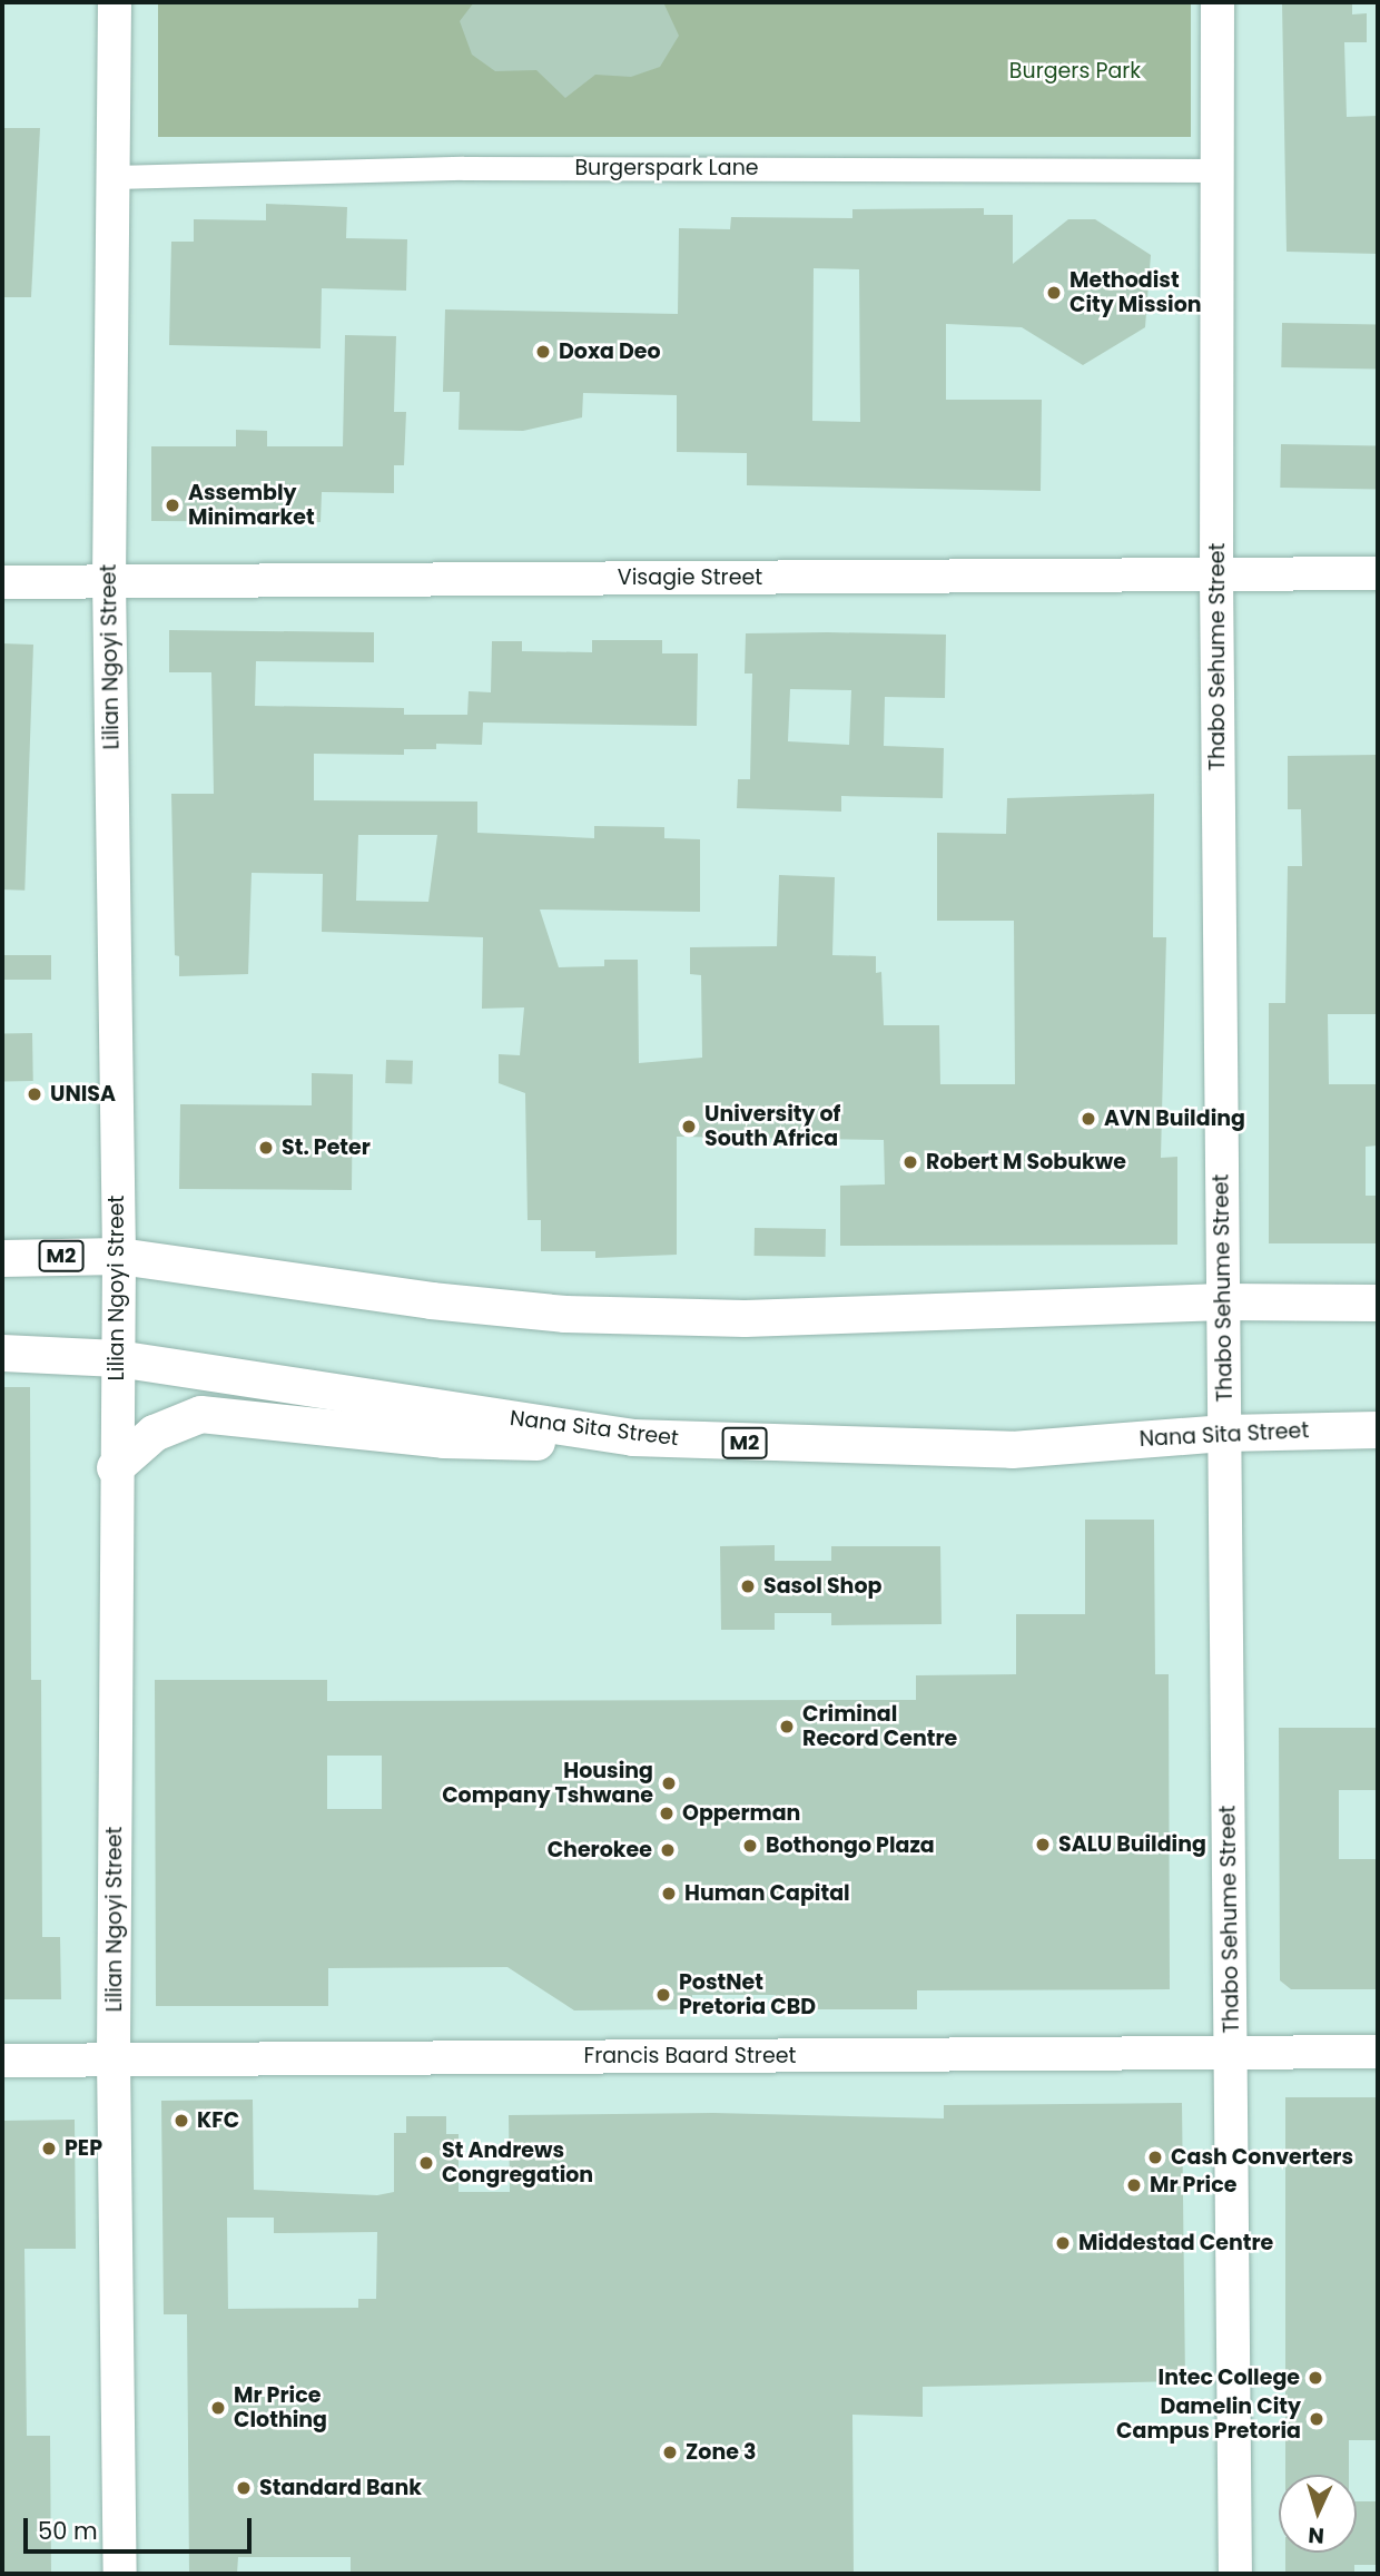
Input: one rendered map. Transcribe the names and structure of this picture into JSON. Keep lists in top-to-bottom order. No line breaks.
{"streets":{"main road":["M2","Nana Sita Street"],"street":["Burgerspark Lane","Visagie Street","Lilian Ngoyi Street","Thabo Sehume Street","Francis Baard Street"]},"crossings":[["Burgerspark Lane","Lilian Ngoyi Street"],["Burgerspark Lane","Thabo Sehume Street"],["Visagie Street","Lilian Ngoyi Street"],["Visagie Street","Thabo Sehume Street"],["Lilian Ngoyi Street","M2"],["Lilian Ngoyi Street","Nana Sita Street"],["Lilian Ngoyi Street","Francis Baard Street"],["Thabo Sehume Street","M2"],["Thabo Sehume Street","Nana Sita Street"],["Thabo Sehume Street","Francis Baard Street"]],"parks":["Burgers Park"],"places":["Methodist City Mission","Doxa Deo","Assembly Minimarket","UNISA","AVN Building","University of South Africa","St. Peter","Robert M Sobukwe","Sasol Shop","Criminal Record Centre","Housing Company Tshwane","Opperman","SALU Building","Bothongo Plaza","Cherokee","Human Capital","PostNet Pretoria CBD","KFC","PEP","Cash Converters","St Andrews Congregation","Mr Price","Middestad Centre","Intec College","Mr Price Clothing","Damelin City Campus Pretoria","Zone 3","Standard Bank"],"scale_bar":"50 m","north":"bottom"}
